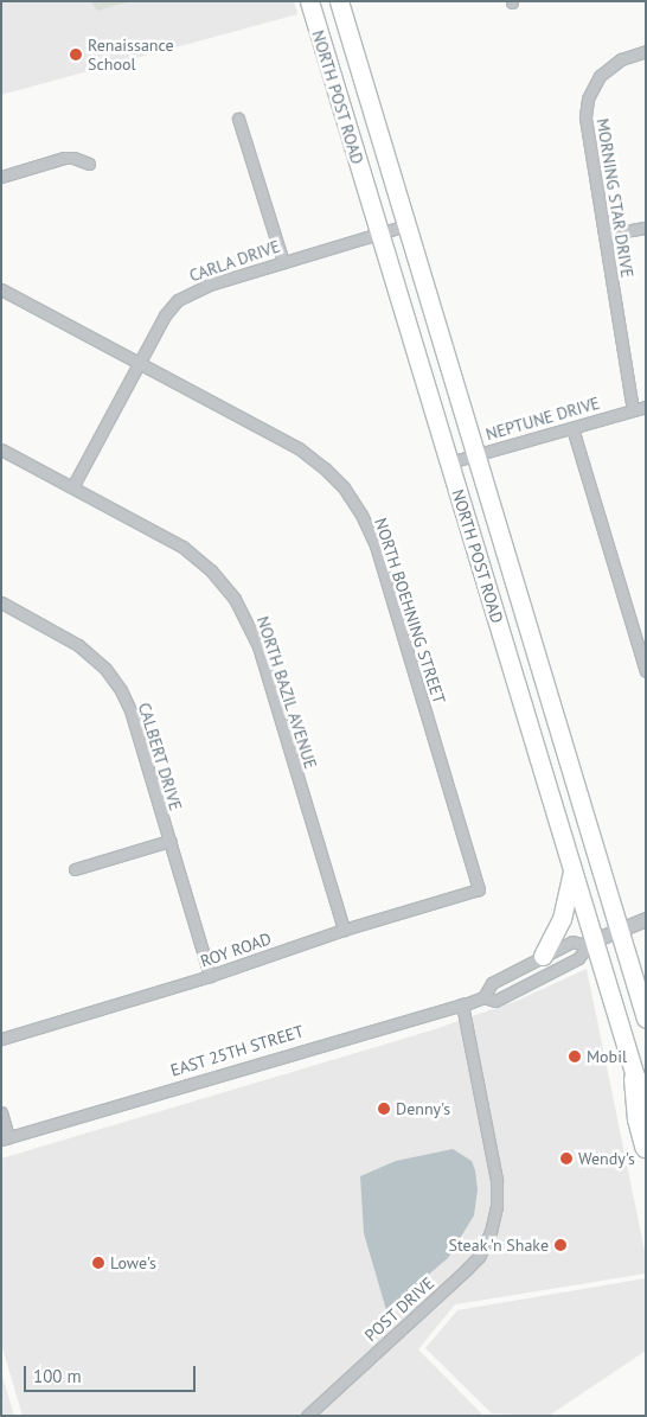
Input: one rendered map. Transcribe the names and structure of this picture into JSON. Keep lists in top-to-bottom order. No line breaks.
{"streets":{"main road":["NORTH POST ROAD"],"street":["MORNING STAR DRIVE","CARLA DRIVE","NEPTUNE DRIVE","NORTH BOEHNING STREET","NORTH BAZIL AVENUE","CALBERT DRIVE","ROY ROAD","EAST 25TH STREET","POST DRIVE"]},"crossings":[["NORTH POST ROAD","CARLA DRIVE"],["NORTH POST ROAD","NEPTUNE DRIVE"],["NORTH POST ROAD","EAST 25TH STREET"],["MORNING STAR DRIVE","NEPTUNE DRIVE"],["CARLA DRIVE","NORTH BOEHNING STREET"],["CARLA DRIVE","NORTH BAZIL AVENUE"],["NORTH BOEHNING STREET","ROY ROAD"],["NORTH BAZIL AVENUE","ROY ROAD"],["CALBERT DRIVE","ROY ROAD"],["EAST 25TH STREET","POST DRIVE"]],"places":["Renaissance School","Mobil","Denny's","Wendy's","Steak 'n Shake","Lowe's"],"scale_bar":"100 m"}
